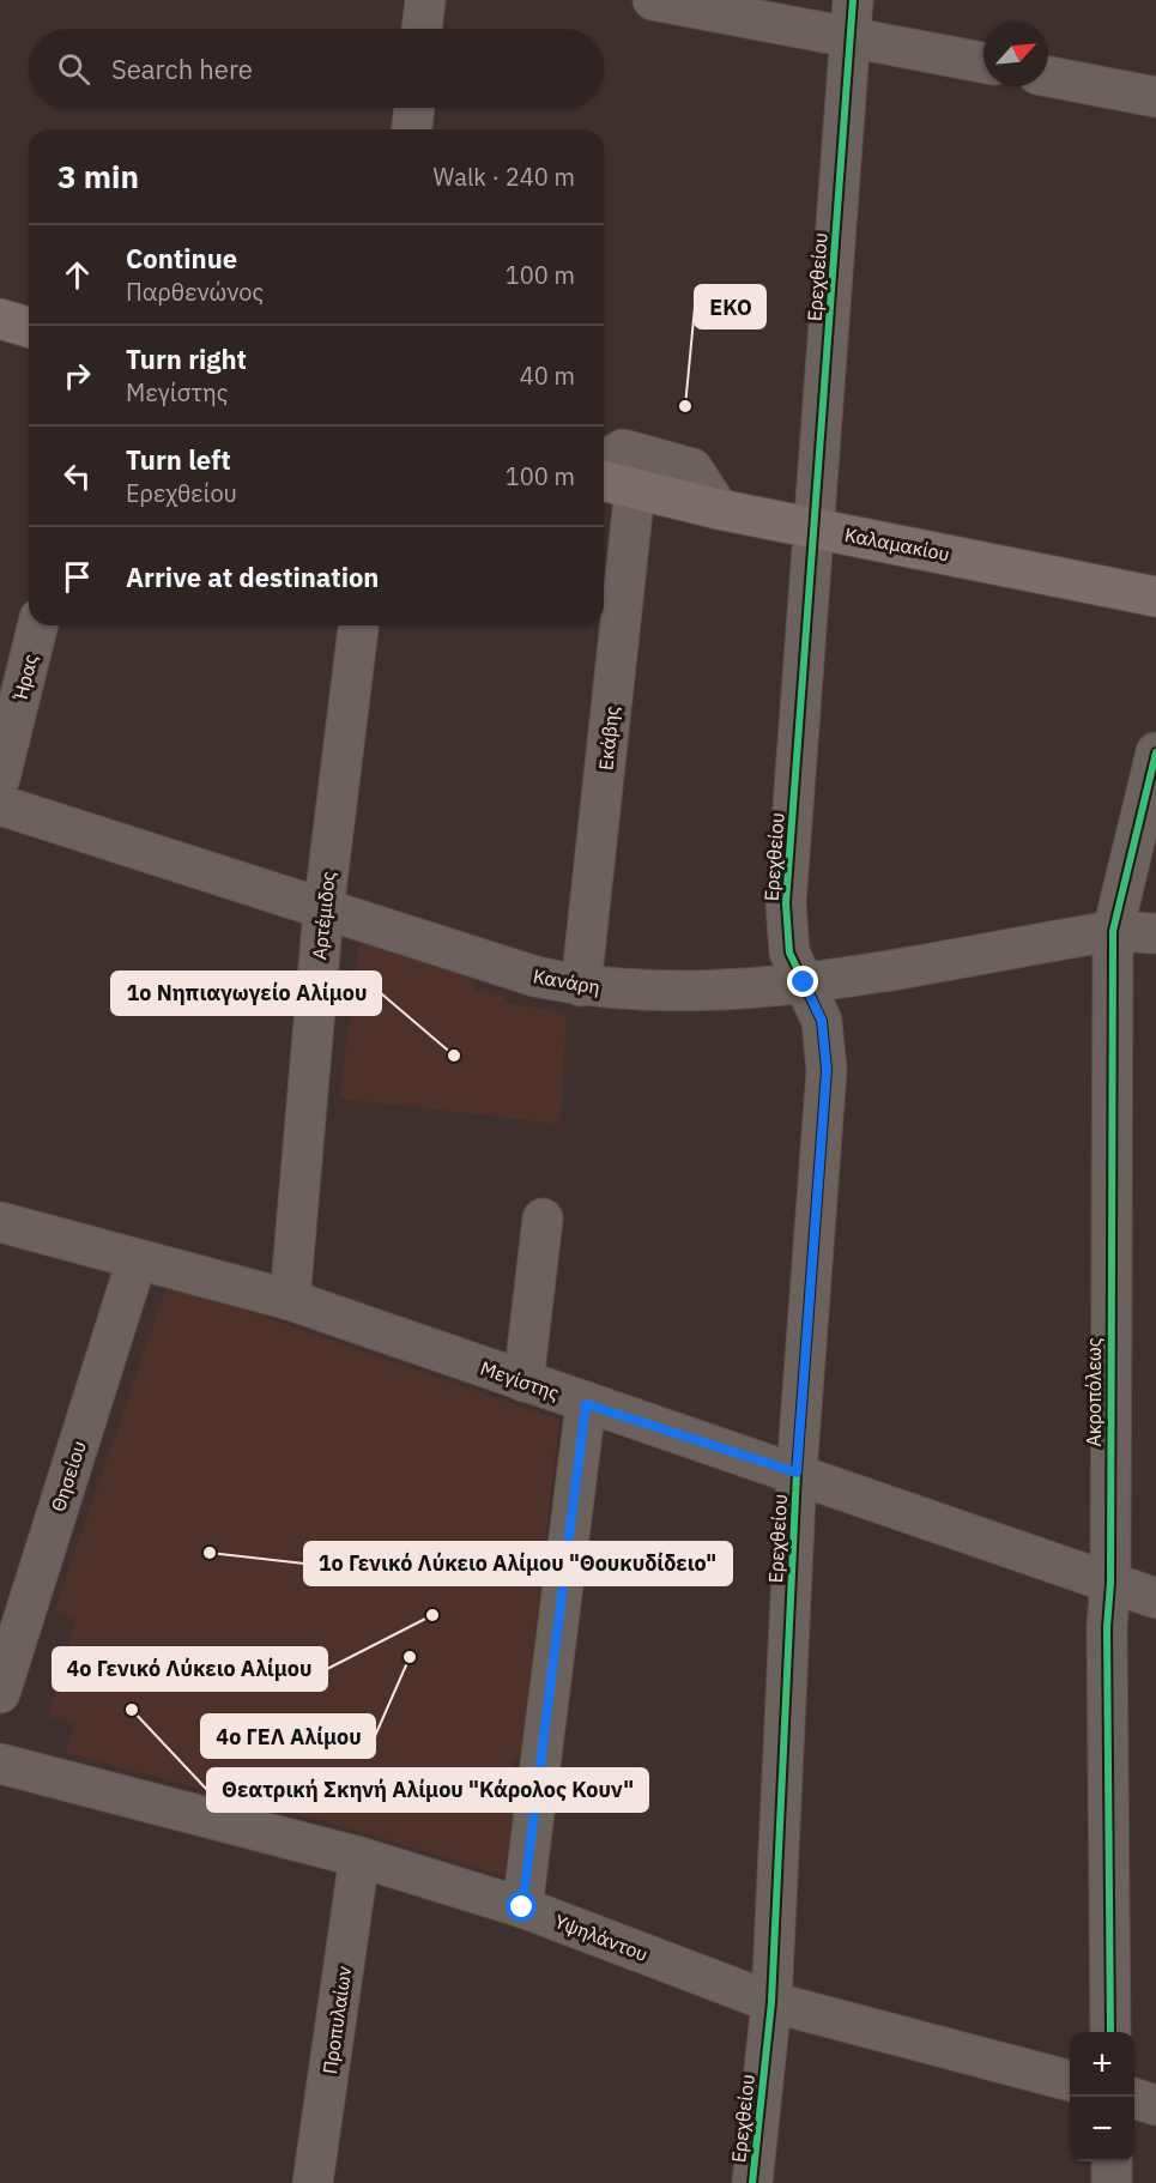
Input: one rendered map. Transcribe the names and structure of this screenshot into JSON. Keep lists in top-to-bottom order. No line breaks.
{"streets":{"main road":["Καλαμακίου"],"street":["Ερεχθείου","Ήρας","Εκάβης","Αρτέμιδος","Κανάρη","Μεγίστης","Ακροπόλεως","Θησείου","Υψηλάντου","Προπυλαίων"]},"crossings":[["Ερεχθείου","Καλαμακίου"],["Ερεχθείου","Κανάρη"],["Ερεχθείου","Μεγίστης"],["Ερεχθείου","Υψηλάντου"],["Καλαμακίου","Εκάβης"],["Εκάβης","Κανάρη"],["Αρτέμιδος","Κανάρη"],["Αρτέμιδος","Μεγίστης"],["Κανάρη","Ακροπόλεως"],["Μεγίστης","Ακροπόλεως"],["Μεγίστης","Θησείου"],["Υψηλάντου","Προπυλαίων"]],"places":["EKO","1o Νηπιαγωγείο Αλίμου","1ο Γενικό Λύκειο Αλίμου \"Θουκυδίδειο\"","4ο Γενικό Λύκειο Αλίμου","4ο ΓΕΛ Αλίμου","Θεατρική Σκηνή Αλίμου \"Κάρολος Κουν\""],"north":"top right","page":{"search":"Search here","heading":["3 min","Walk · 240 m"],"list":[["Continue","Παρθενώνος","100 m"],["Turn right","Μεγίστης","40 m"],["Turn left","Ερεχθείου","100 m"],"Arrive at destination"],"map_buttons":["+","−"]}}
